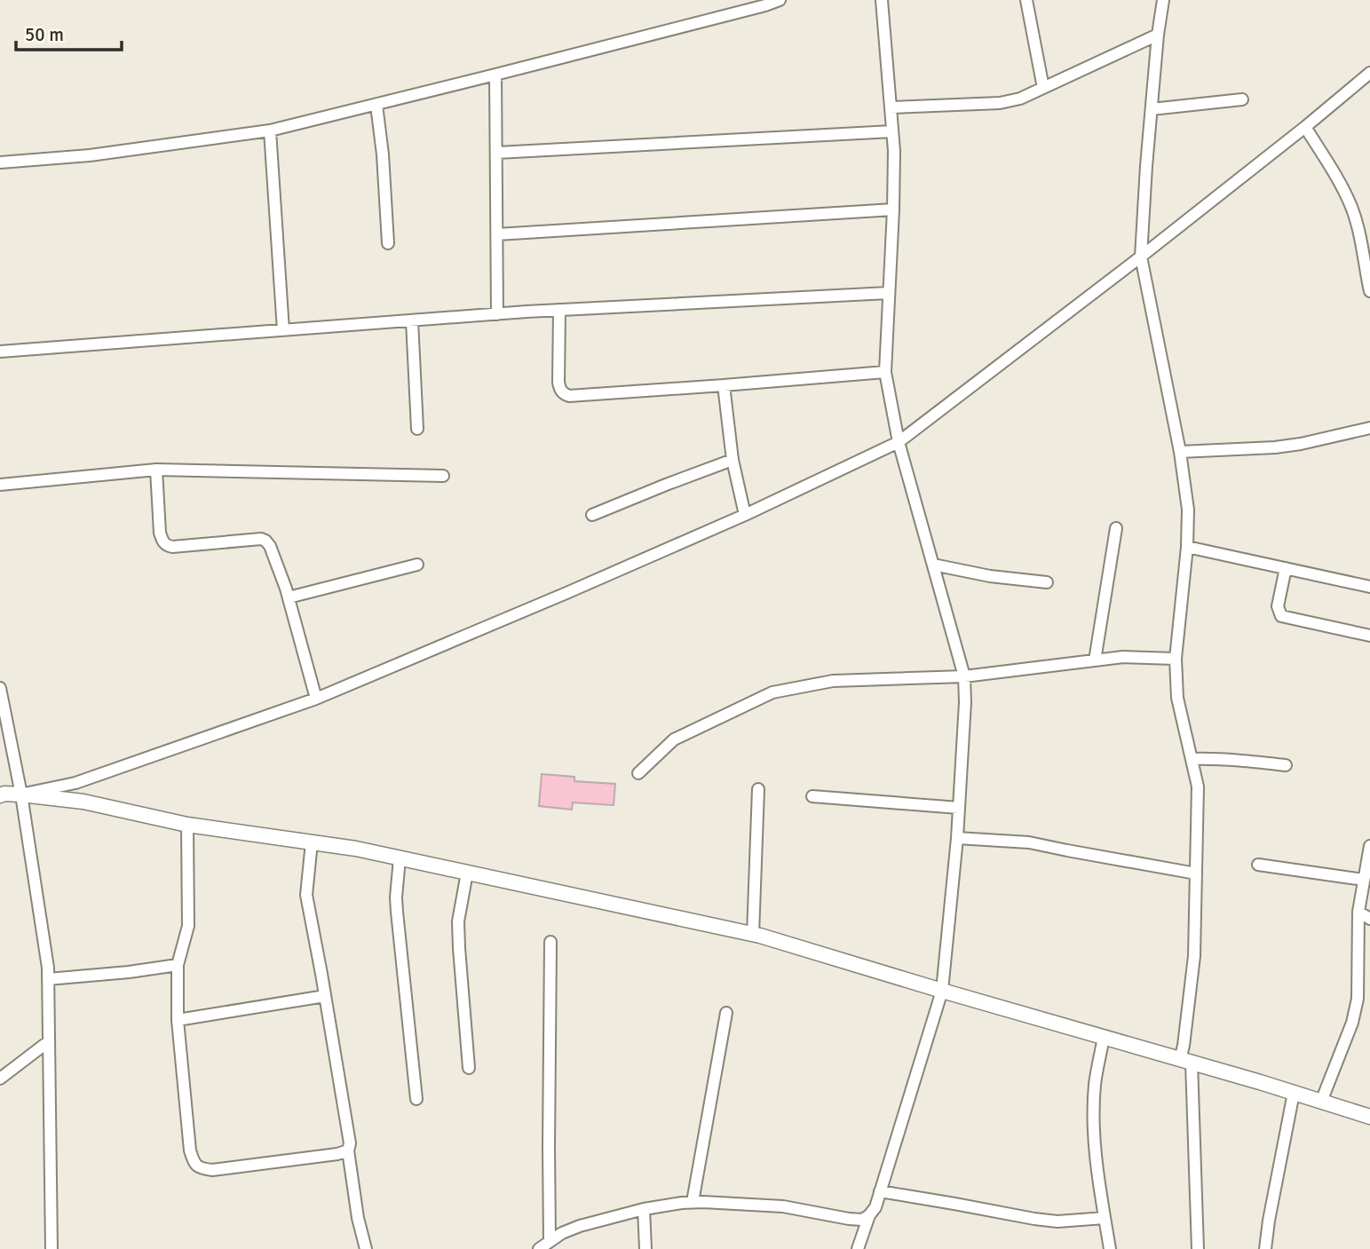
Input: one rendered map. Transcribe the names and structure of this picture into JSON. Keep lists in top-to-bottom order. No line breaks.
{"scale_bar":"50 m"}
